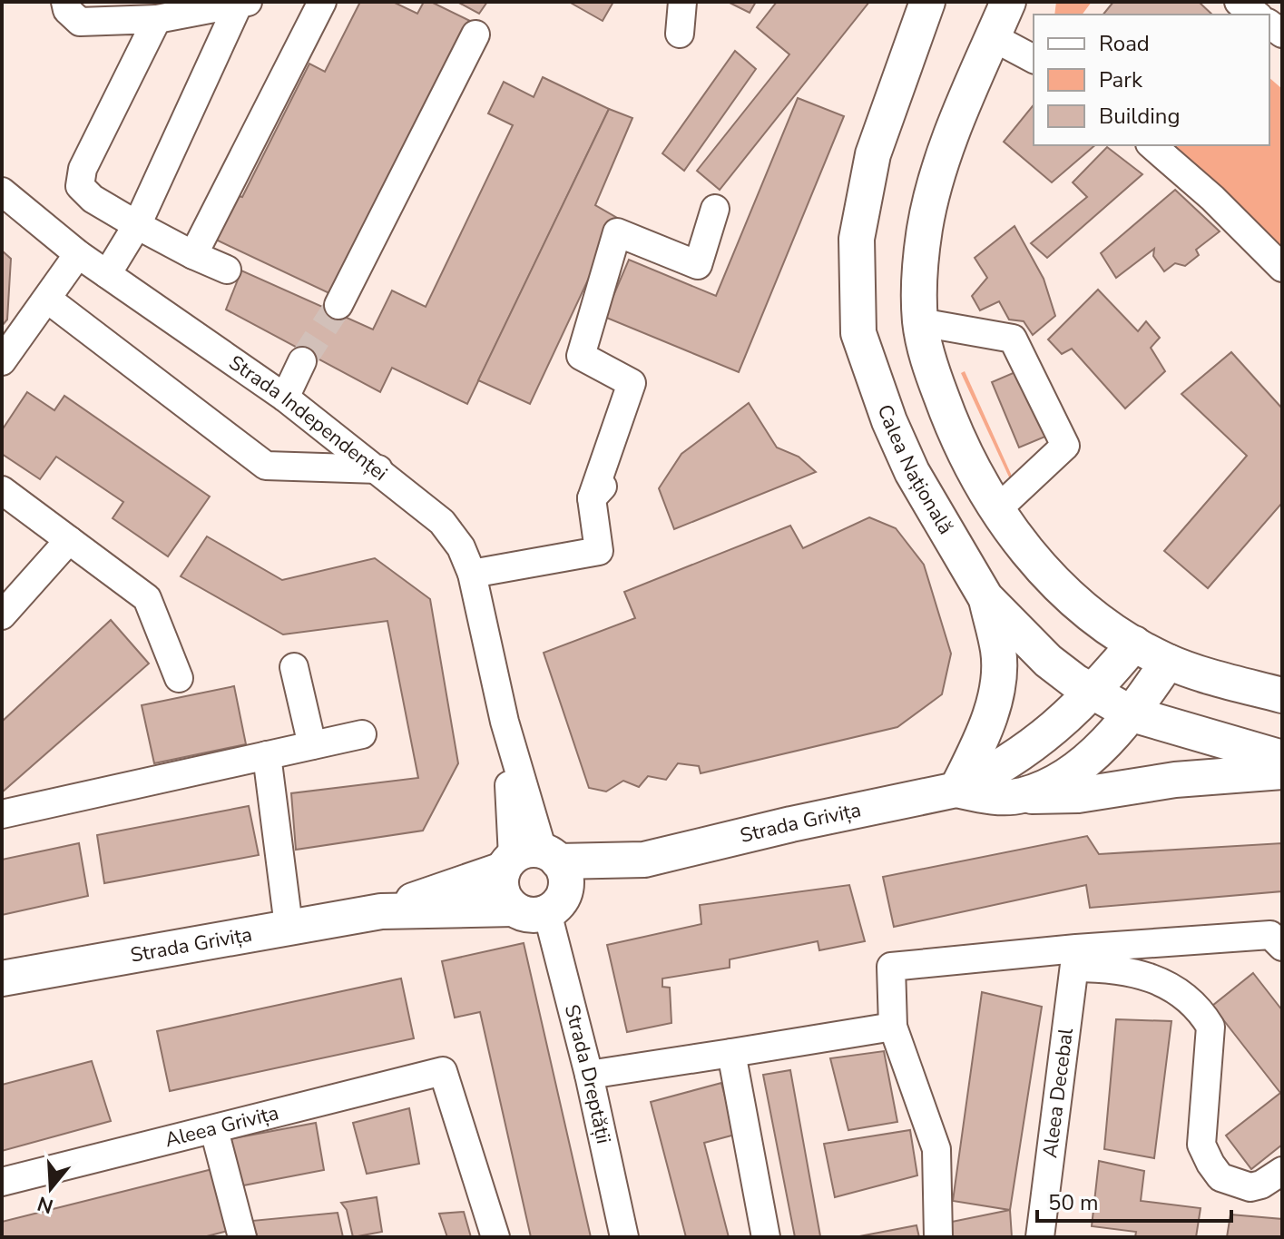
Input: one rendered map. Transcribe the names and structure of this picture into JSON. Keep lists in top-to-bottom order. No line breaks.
{"streets":{"main road":["Calea Națională","Strada Grivița"],"street":["Strada Independenței","Strada Dreptății","Aleea Decebal","Aleea Grivița"]},"crossings":[["Strada Independenței","Strada Grivița"],["Strada Independenței","Strada Dreptății"],["Calea Națională","Strada Grivița"],["Strada Grivița","Strada Dreptății"]],"legend":["Road","Park","Building"],"scale_bar":"50 m","north":"bottom"}
